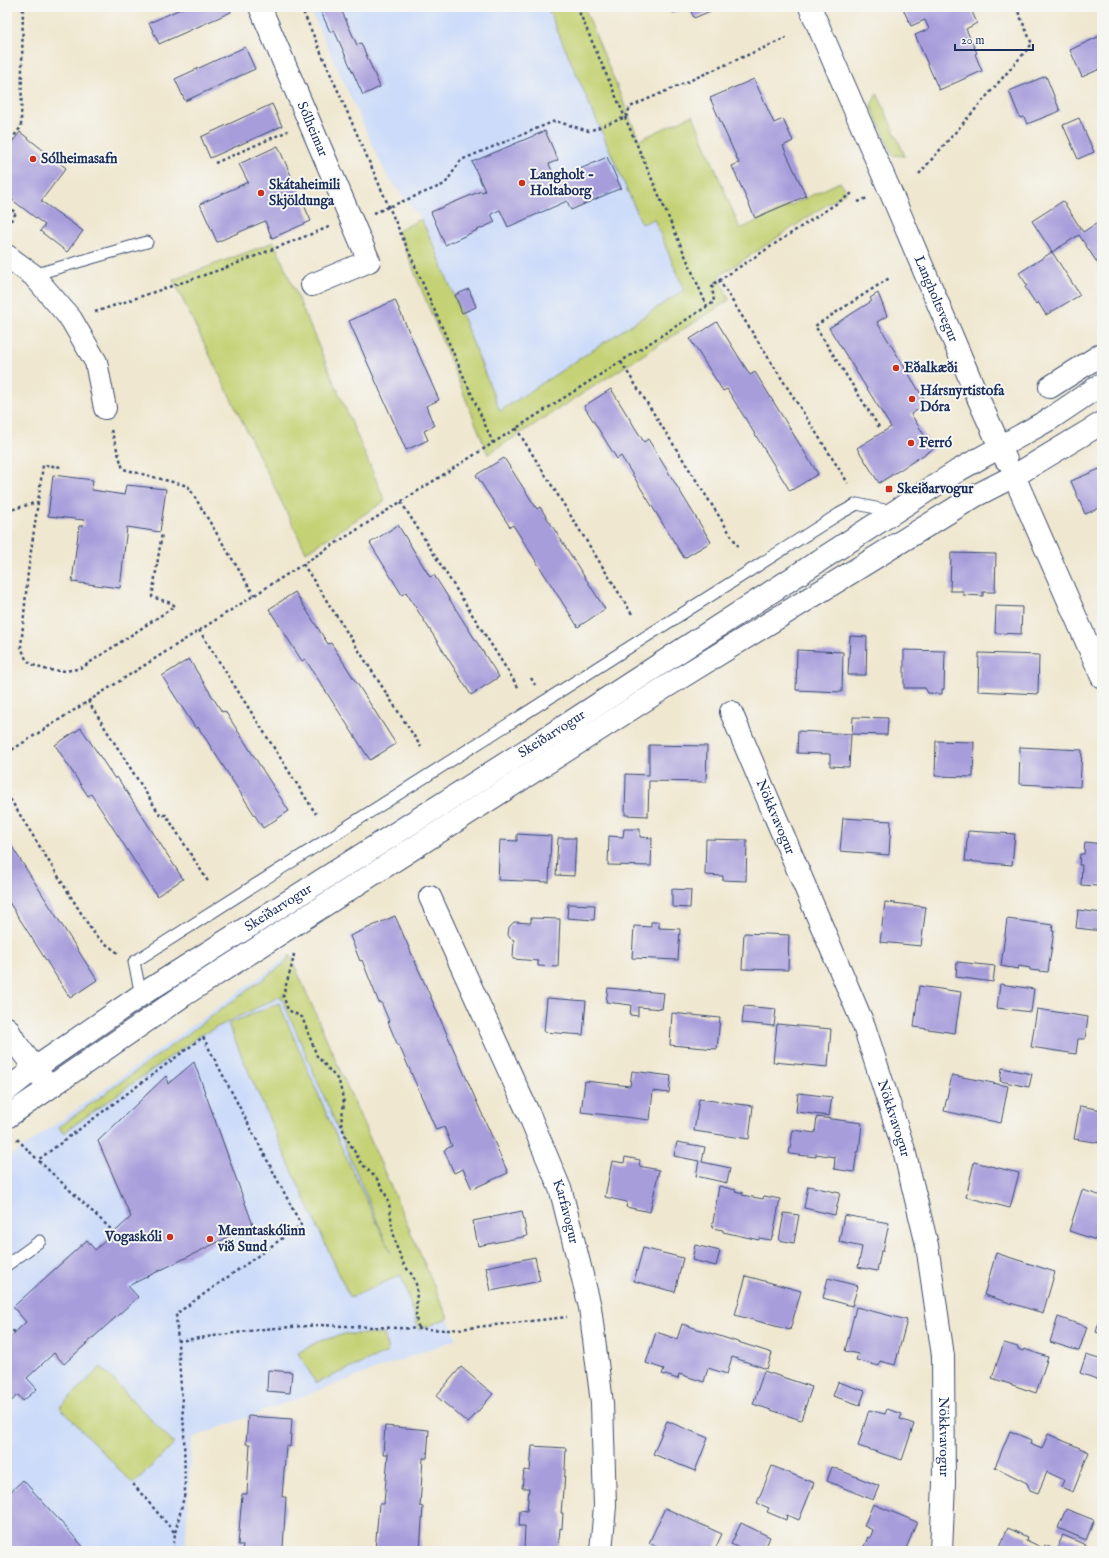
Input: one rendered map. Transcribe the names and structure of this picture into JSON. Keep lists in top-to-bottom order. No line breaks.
{"streets":{"street":["Sólheimar","Langholtsvegur","Skeiðarvogur","Nökkvavogur","Karfavogur"]},"crossings":[["Langholtsvegur","Skeiðarvogur"]],"places":{"other":["Sólheimasafn","Langholt - Holtaborg","Skátaheimili Skjöldunga","Eðalkæði","Hársnyrtistofa Dóra","Ferró","Vogaskóli","Menntaskólinn við Sund"],"transit":["Skeiðarvogur"]},"scale_bar":"20 m"}
